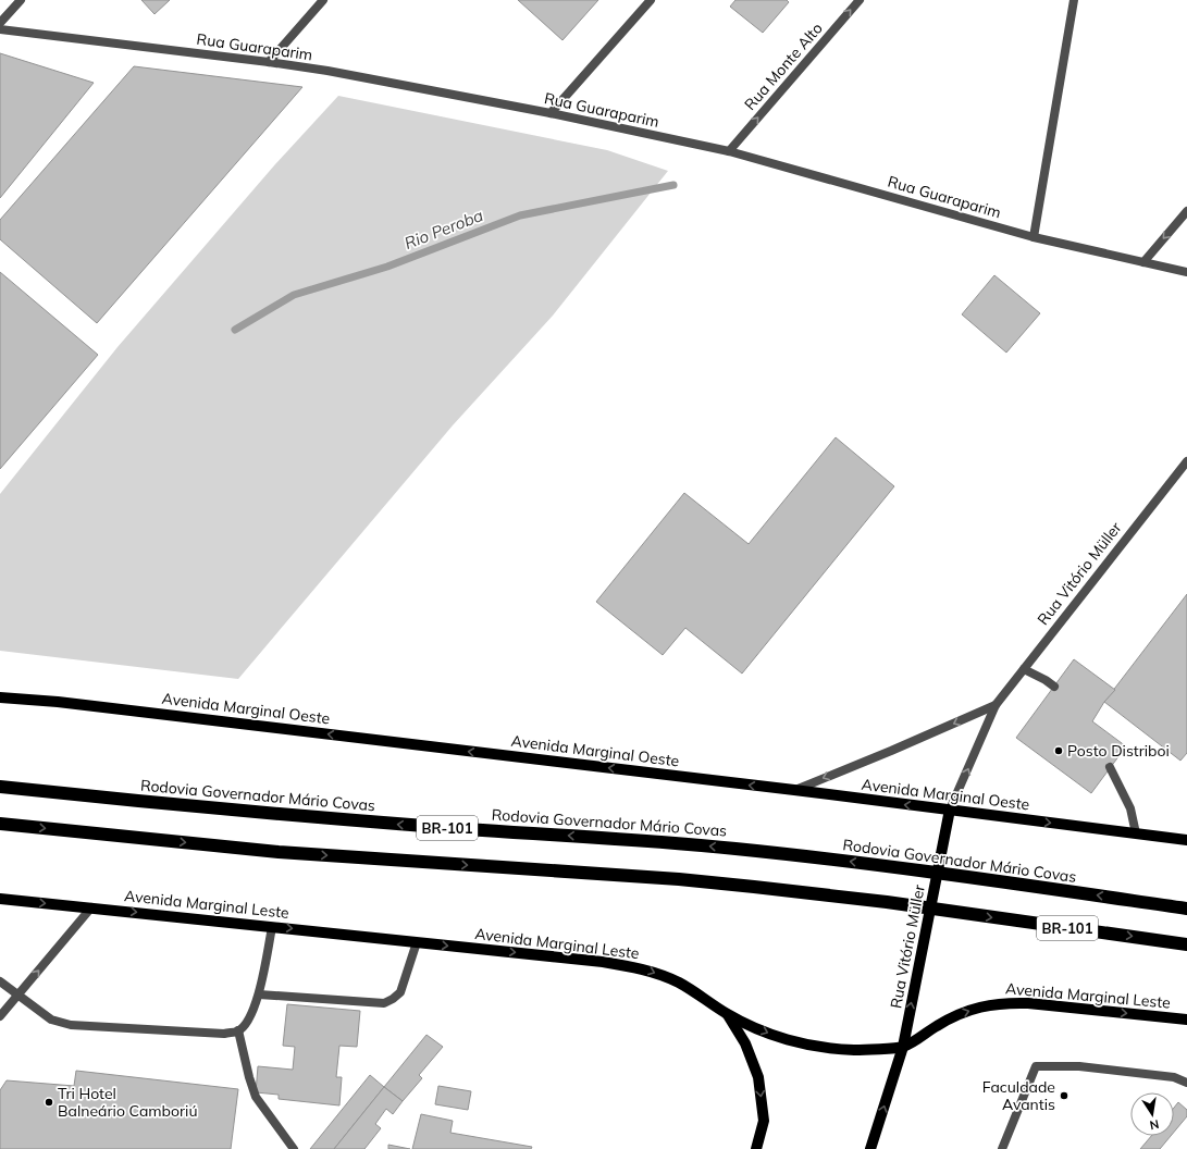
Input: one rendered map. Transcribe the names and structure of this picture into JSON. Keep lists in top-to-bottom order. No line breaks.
{"streets":{"highway":["Rodovia Governador Mário Covas","BR-101"],"main road":["Rua Vitório Müller","Avenida Marginal Oeste","Avenida Marginal Leste"],"street":["Rua Guaraparim","Rua Monte Alto"]},"crossings":[["Rua Guaraparim","Rua Monte Alto"],["Rua Vitório Müller","Avenida Marginal Oeste"],["Rua Vitório Müller","Avenida Marginal Leste"]],"one_way":["Rua Monte Alto","Avenida Marginal Leste"],"water":["Rio Peroba"],"places":["Posto Distriboi","Faculdade Avantis","Tri Hotel Balneário Camboriú"],"north":"bottom"}
